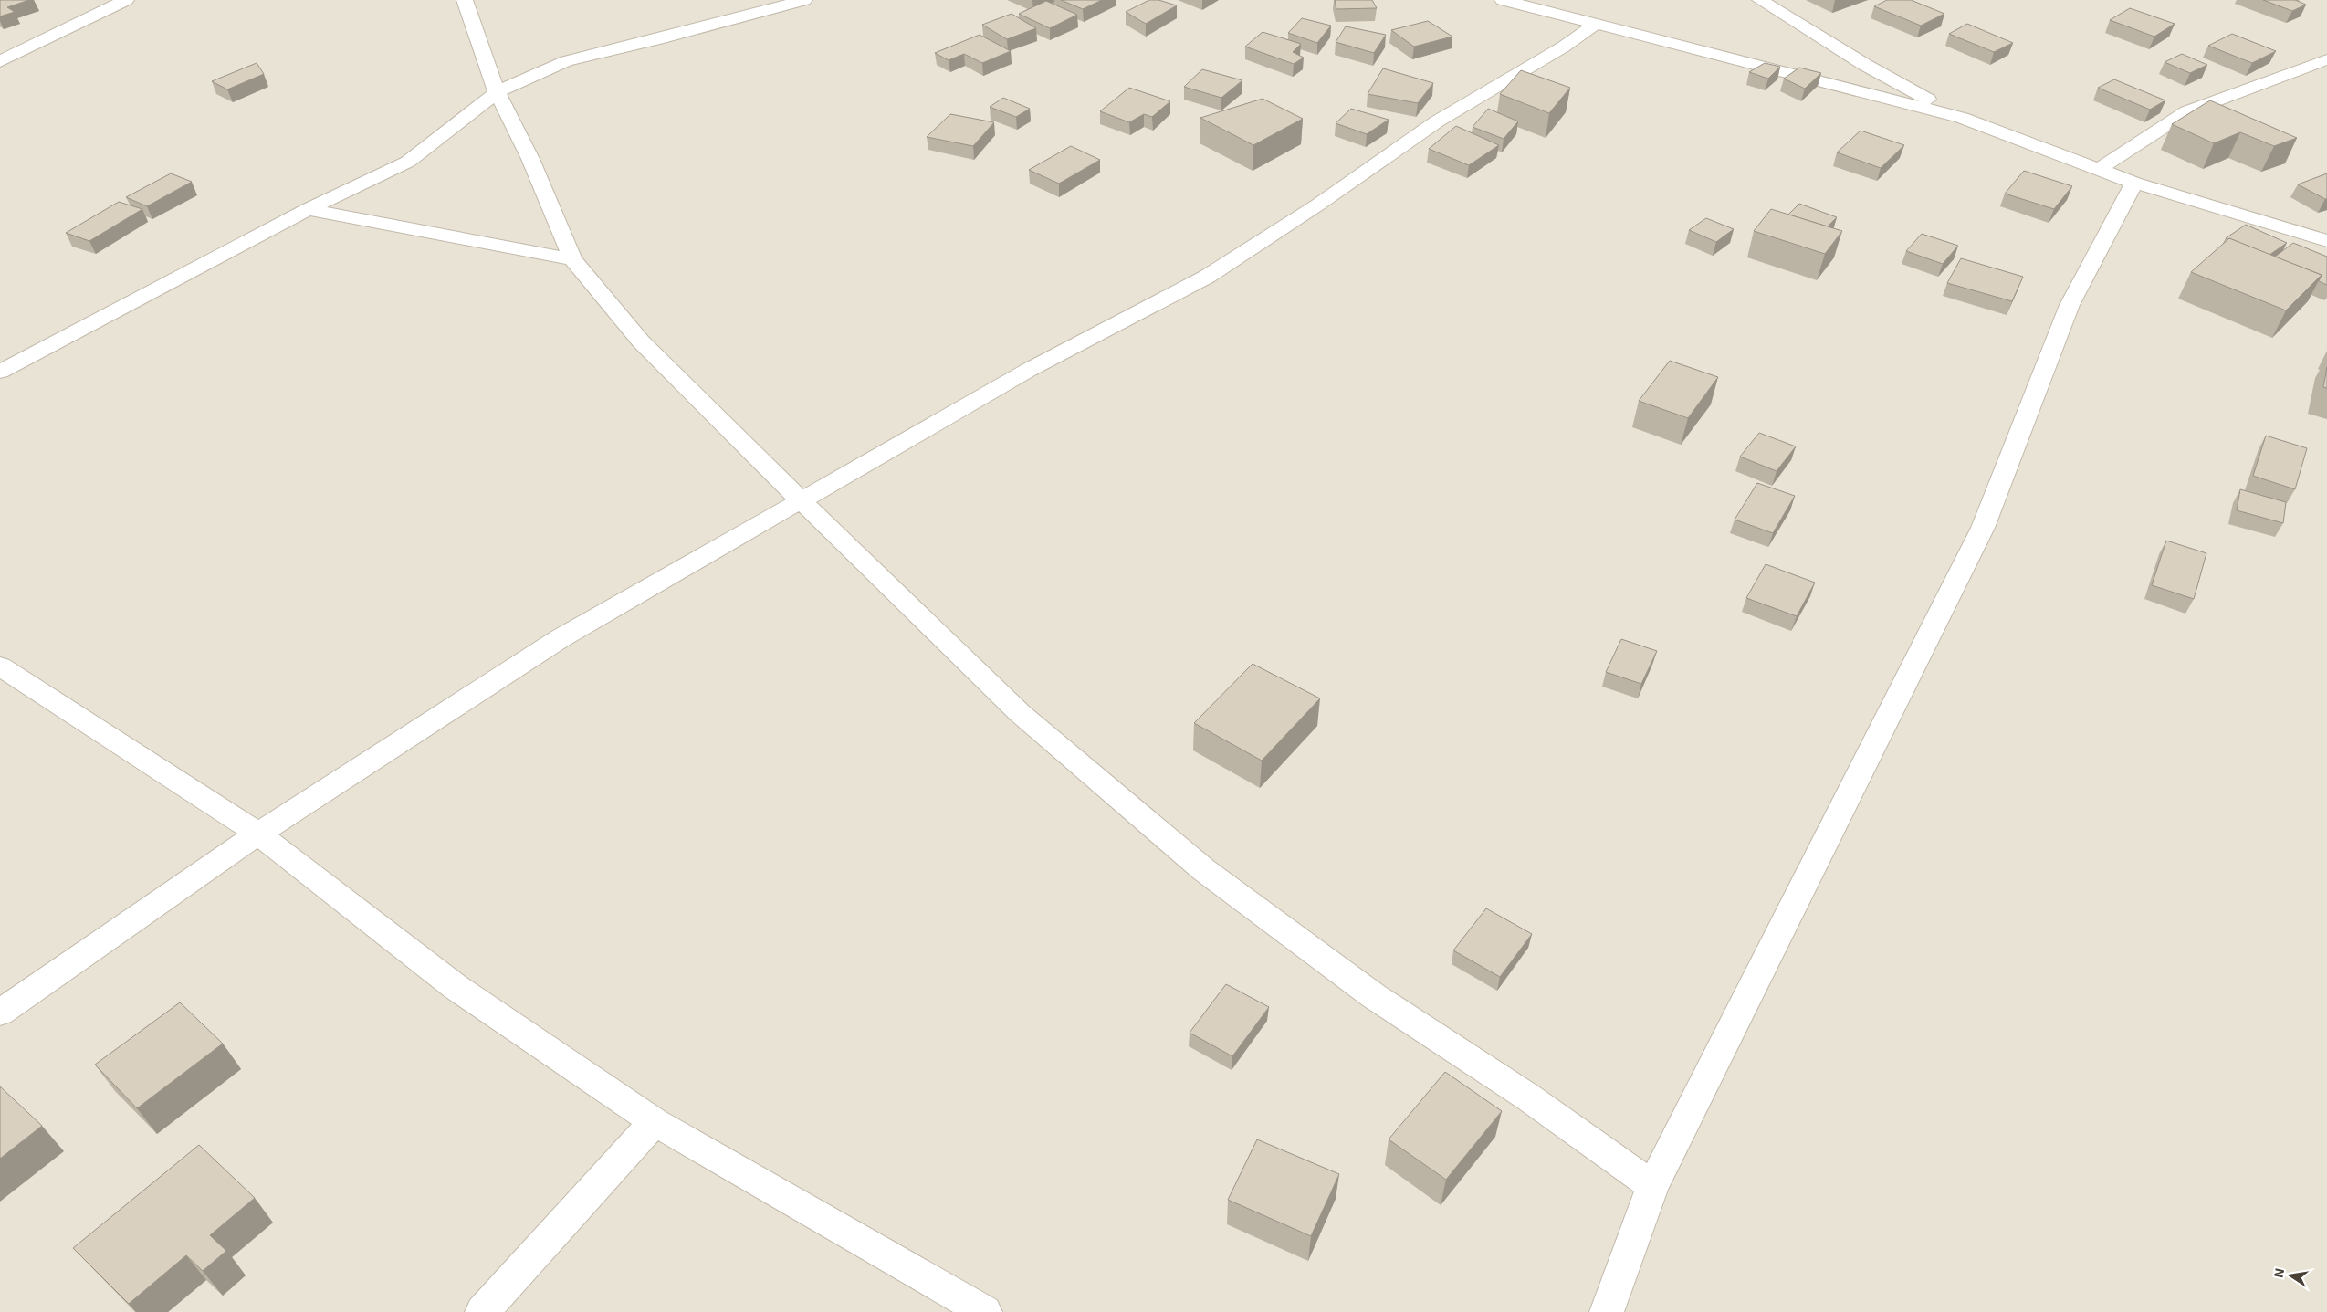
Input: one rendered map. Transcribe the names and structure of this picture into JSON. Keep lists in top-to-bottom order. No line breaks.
{"north":"left"}
